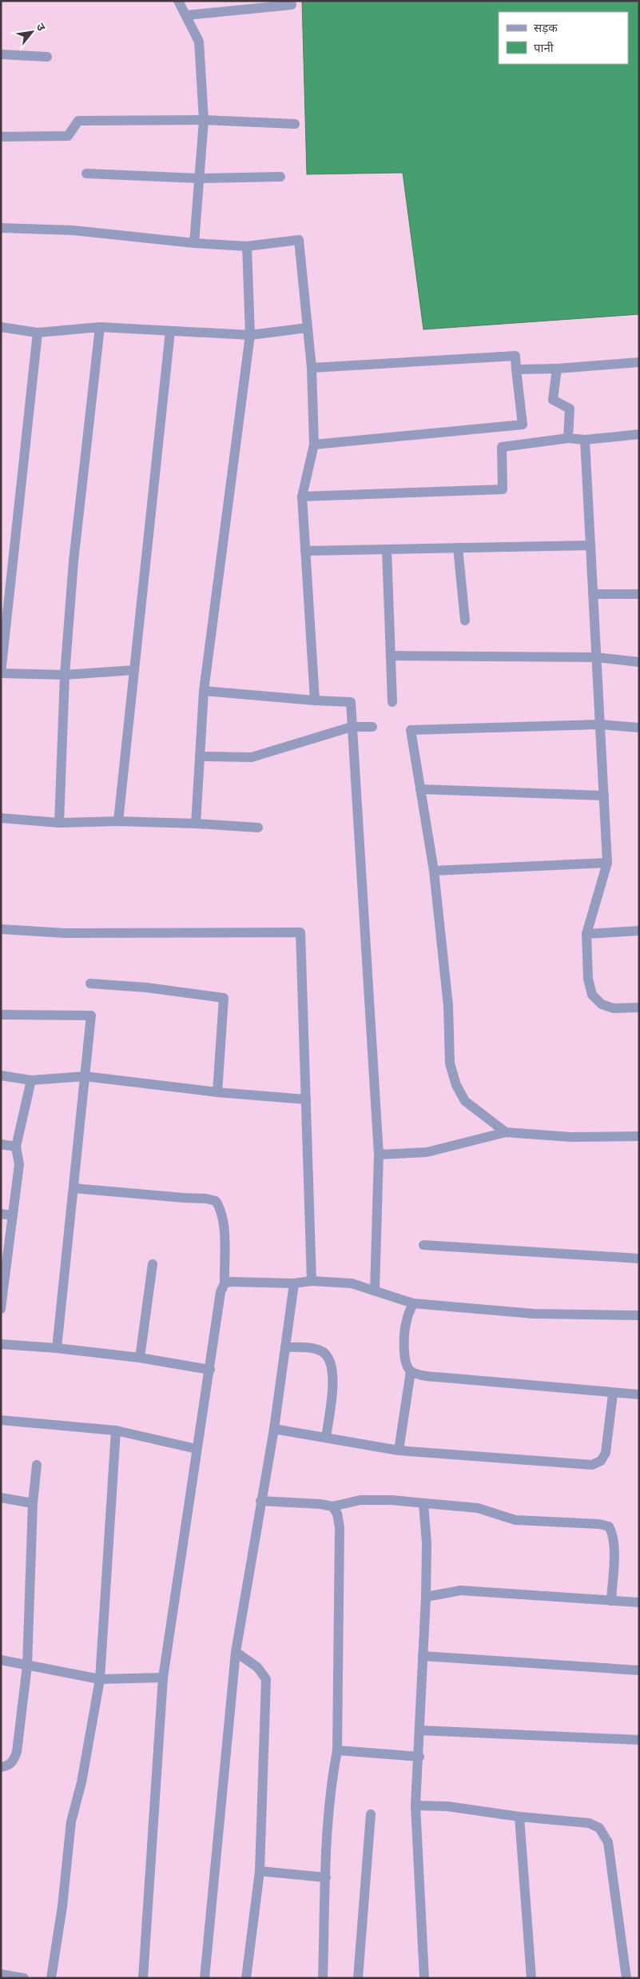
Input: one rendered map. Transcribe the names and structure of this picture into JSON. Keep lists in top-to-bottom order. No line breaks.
{"legend":["सड़क","पानी"],"north":"top right"}
